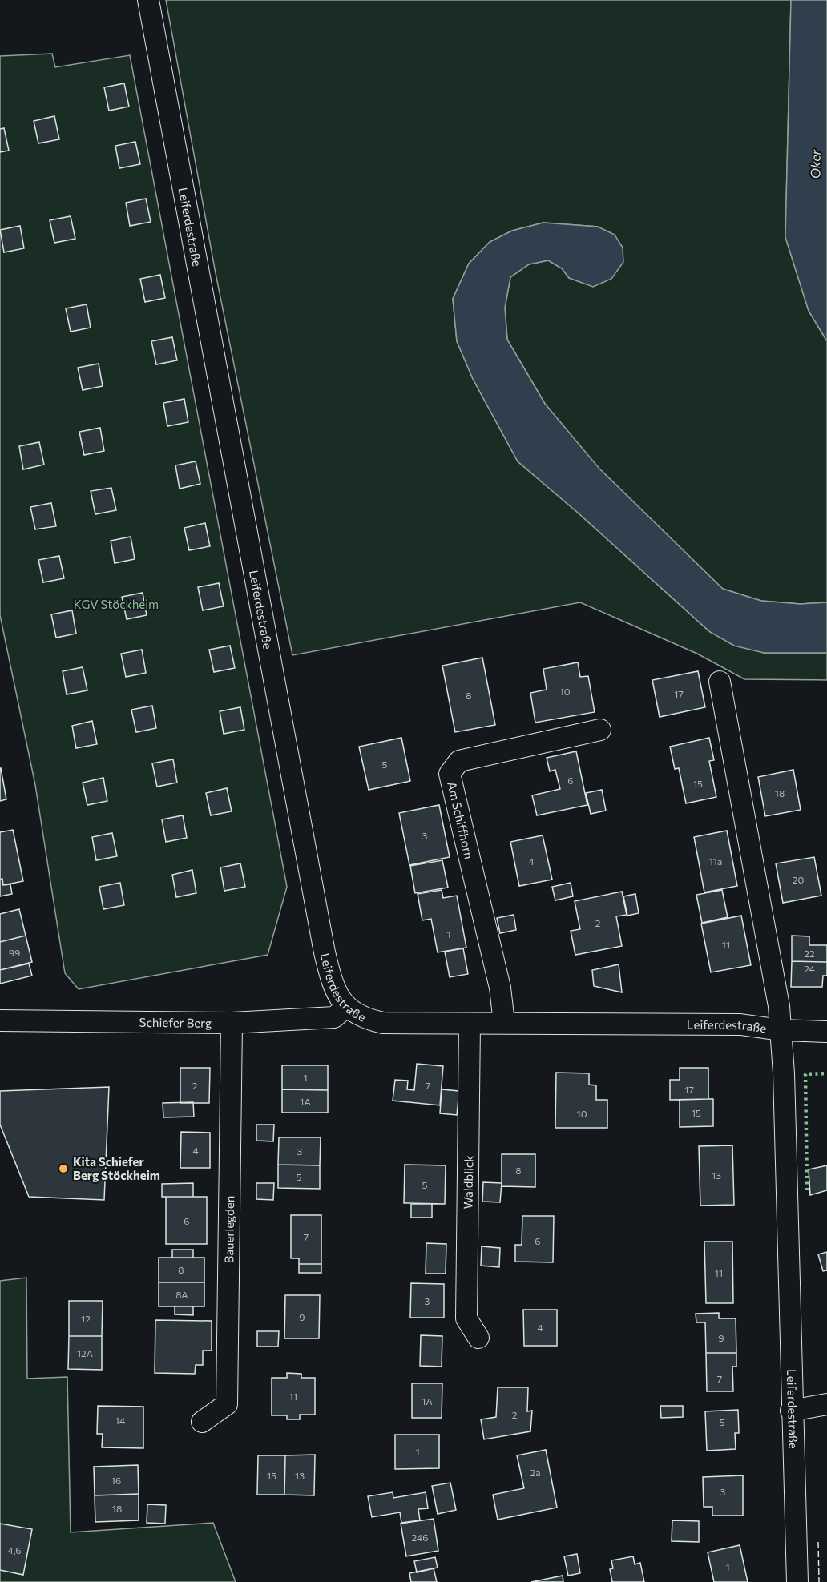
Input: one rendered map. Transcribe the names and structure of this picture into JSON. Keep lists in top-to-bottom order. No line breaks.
{"streets":{"street":["Leiferdestraße","Am Schiffhorn","Schiefer Berg","Waldblick","Bauerlegden"]},"crossings":[["Leiferdestraße","Am Schiffhorn"],["Leiferdestraße","Schiefer Berg"],["Leiferdestraße","Waldblick"],["Schiefer Berg","Bauerlegden"]],"water":["Oker"],"parks":["KGV Stöckheim"],"places":["Kita Schiefer Berg Stöckheim"],"house_numbers":["10","17","8","5","6","15","18","3","4","11a","20","2","1","11","99","22","24","1","2","7","17","1A","15","10","4","3","8","13","5","5","6","7","6","8","11","8A","3","9","12","4","9","12A","7","11","1A","2","14","5","1","2a","15","13","16","3","18","246","4,6","1"]}
